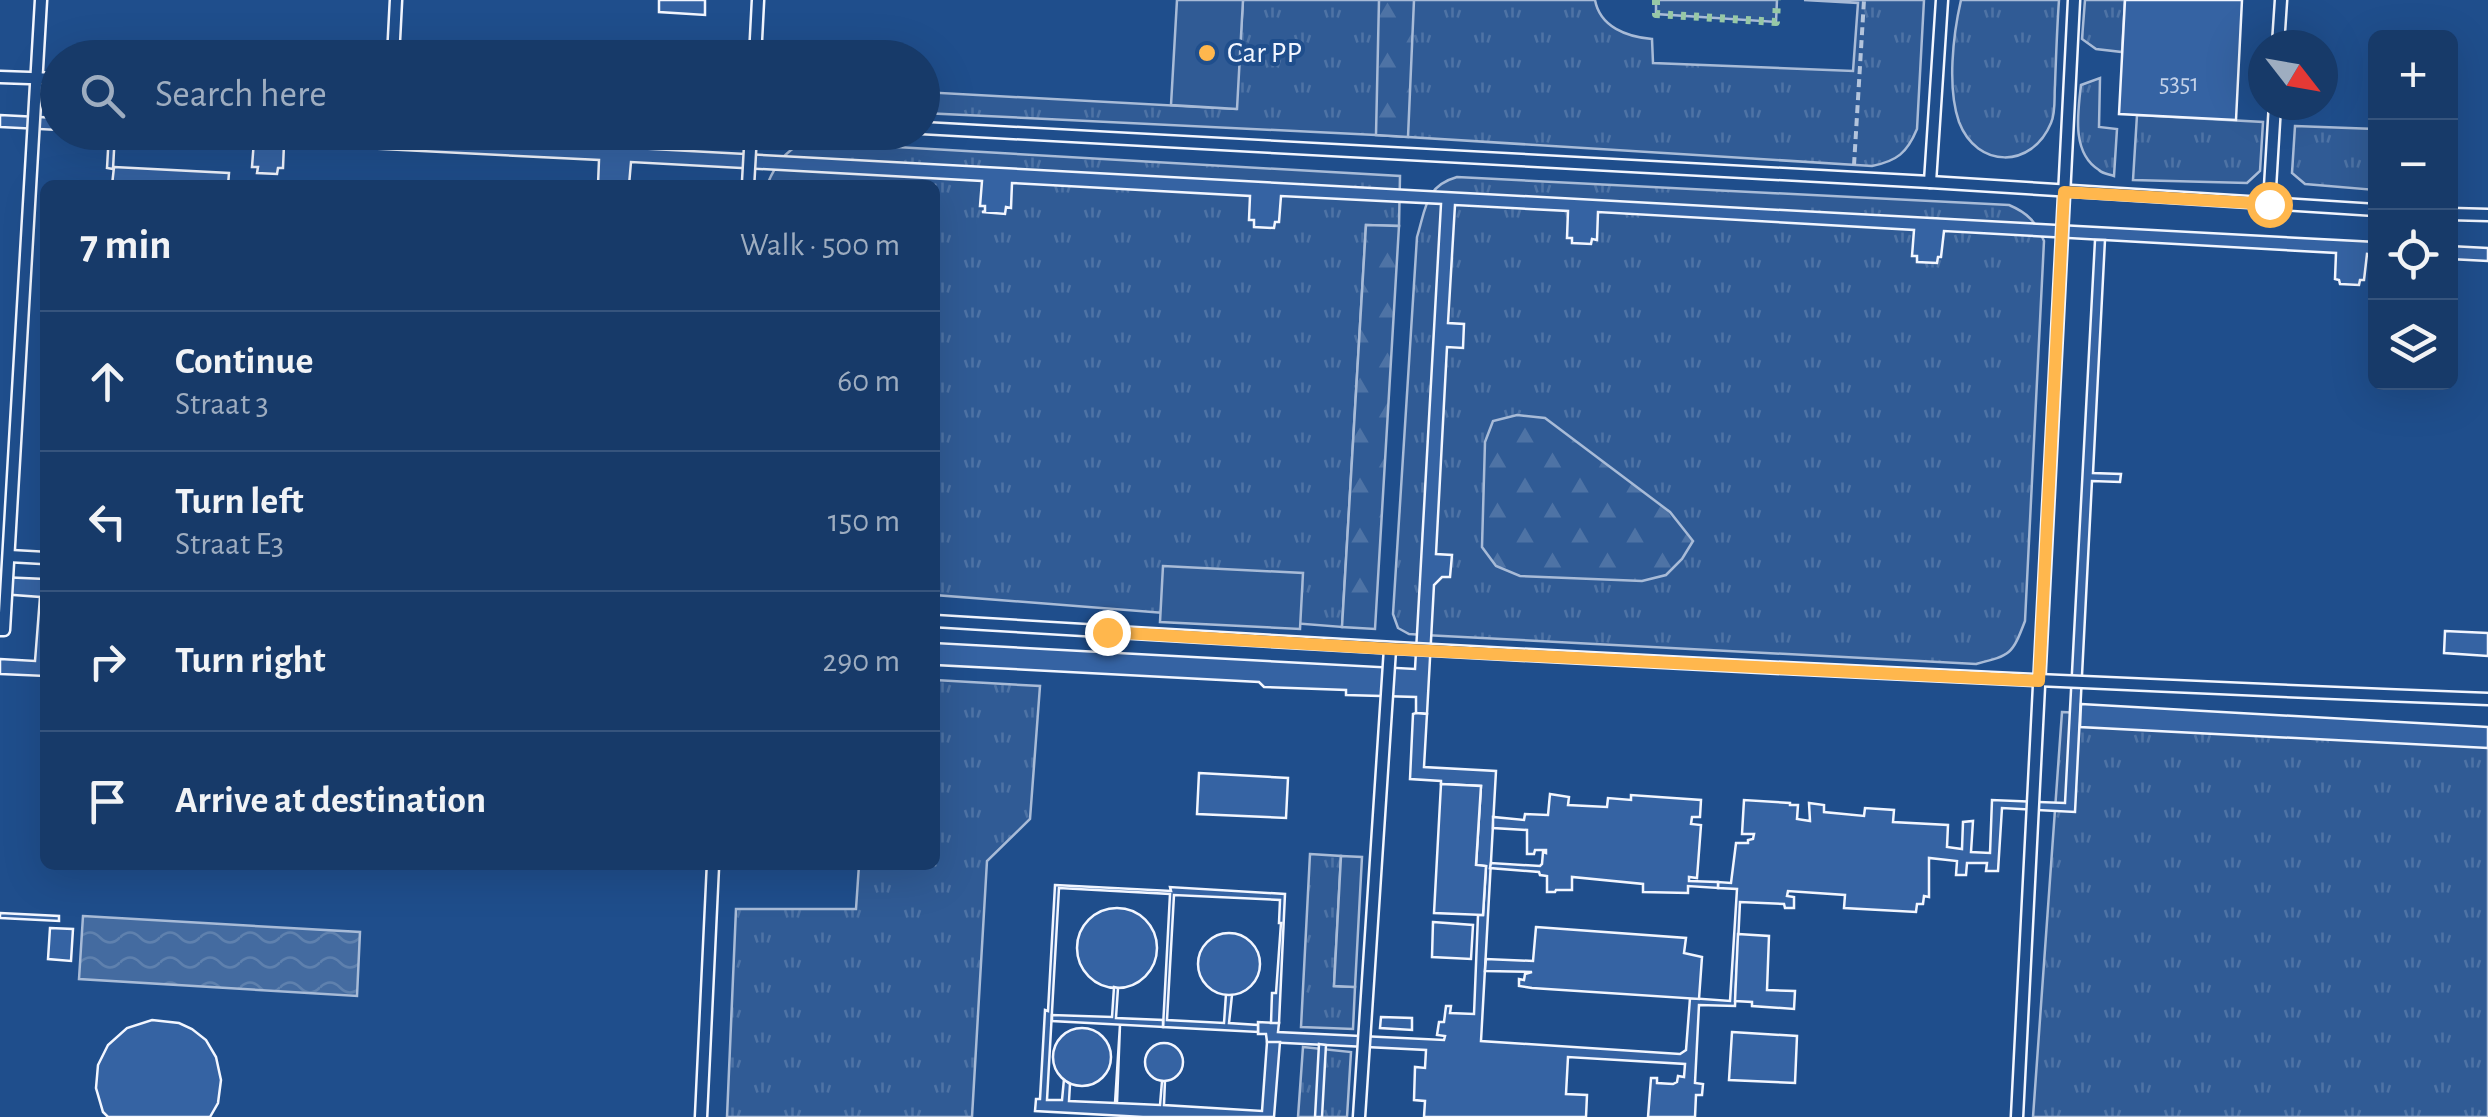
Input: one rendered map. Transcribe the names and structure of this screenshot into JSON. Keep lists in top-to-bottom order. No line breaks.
{"places":["Car PP"],"house_numbers":["5351"],"north":"bottom right","page":{"map_buttons":["+","−"],"search":"Search here","heading":["7 min","Walk · 500 m"],"list":[["Continue","Straat 3","60 m"],["Turn left","Straat E3","150 m"],["Turn right","290 m"],"Arrive at destination"]}}
